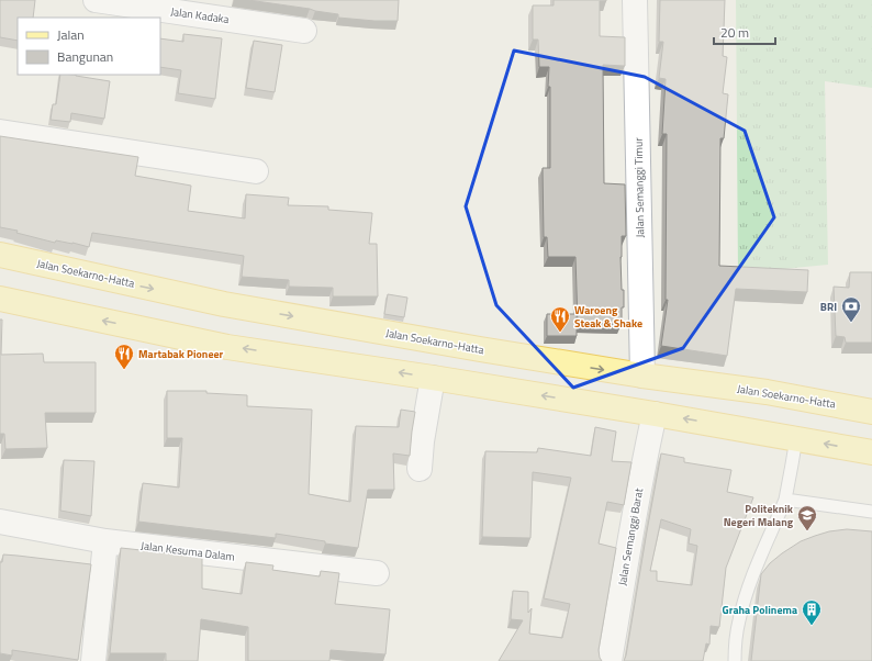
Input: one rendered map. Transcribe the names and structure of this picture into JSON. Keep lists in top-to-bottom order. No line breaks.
{"streets":{"main road":["Jalan Soekarno-Hatta"],"street":["Jalan Kadaka","Jalan Semanggi Timur","Jalan Semanggi Barat","Jalan Kesuma Dalam"]},"crossings":[["Jalan Semanggi Timur","Jalan Soekarno-Hatta"]],"places":{"bank":["BRI"],"restaurant":["Waroeng Steak & Shake","Martabak Pioneer"],"school or university":["Politeknik Negeri Malang"],"building":["Graha Polinema"]},"legend":["Jalan","Bangunan"],"scale_bar":"20 m"}
